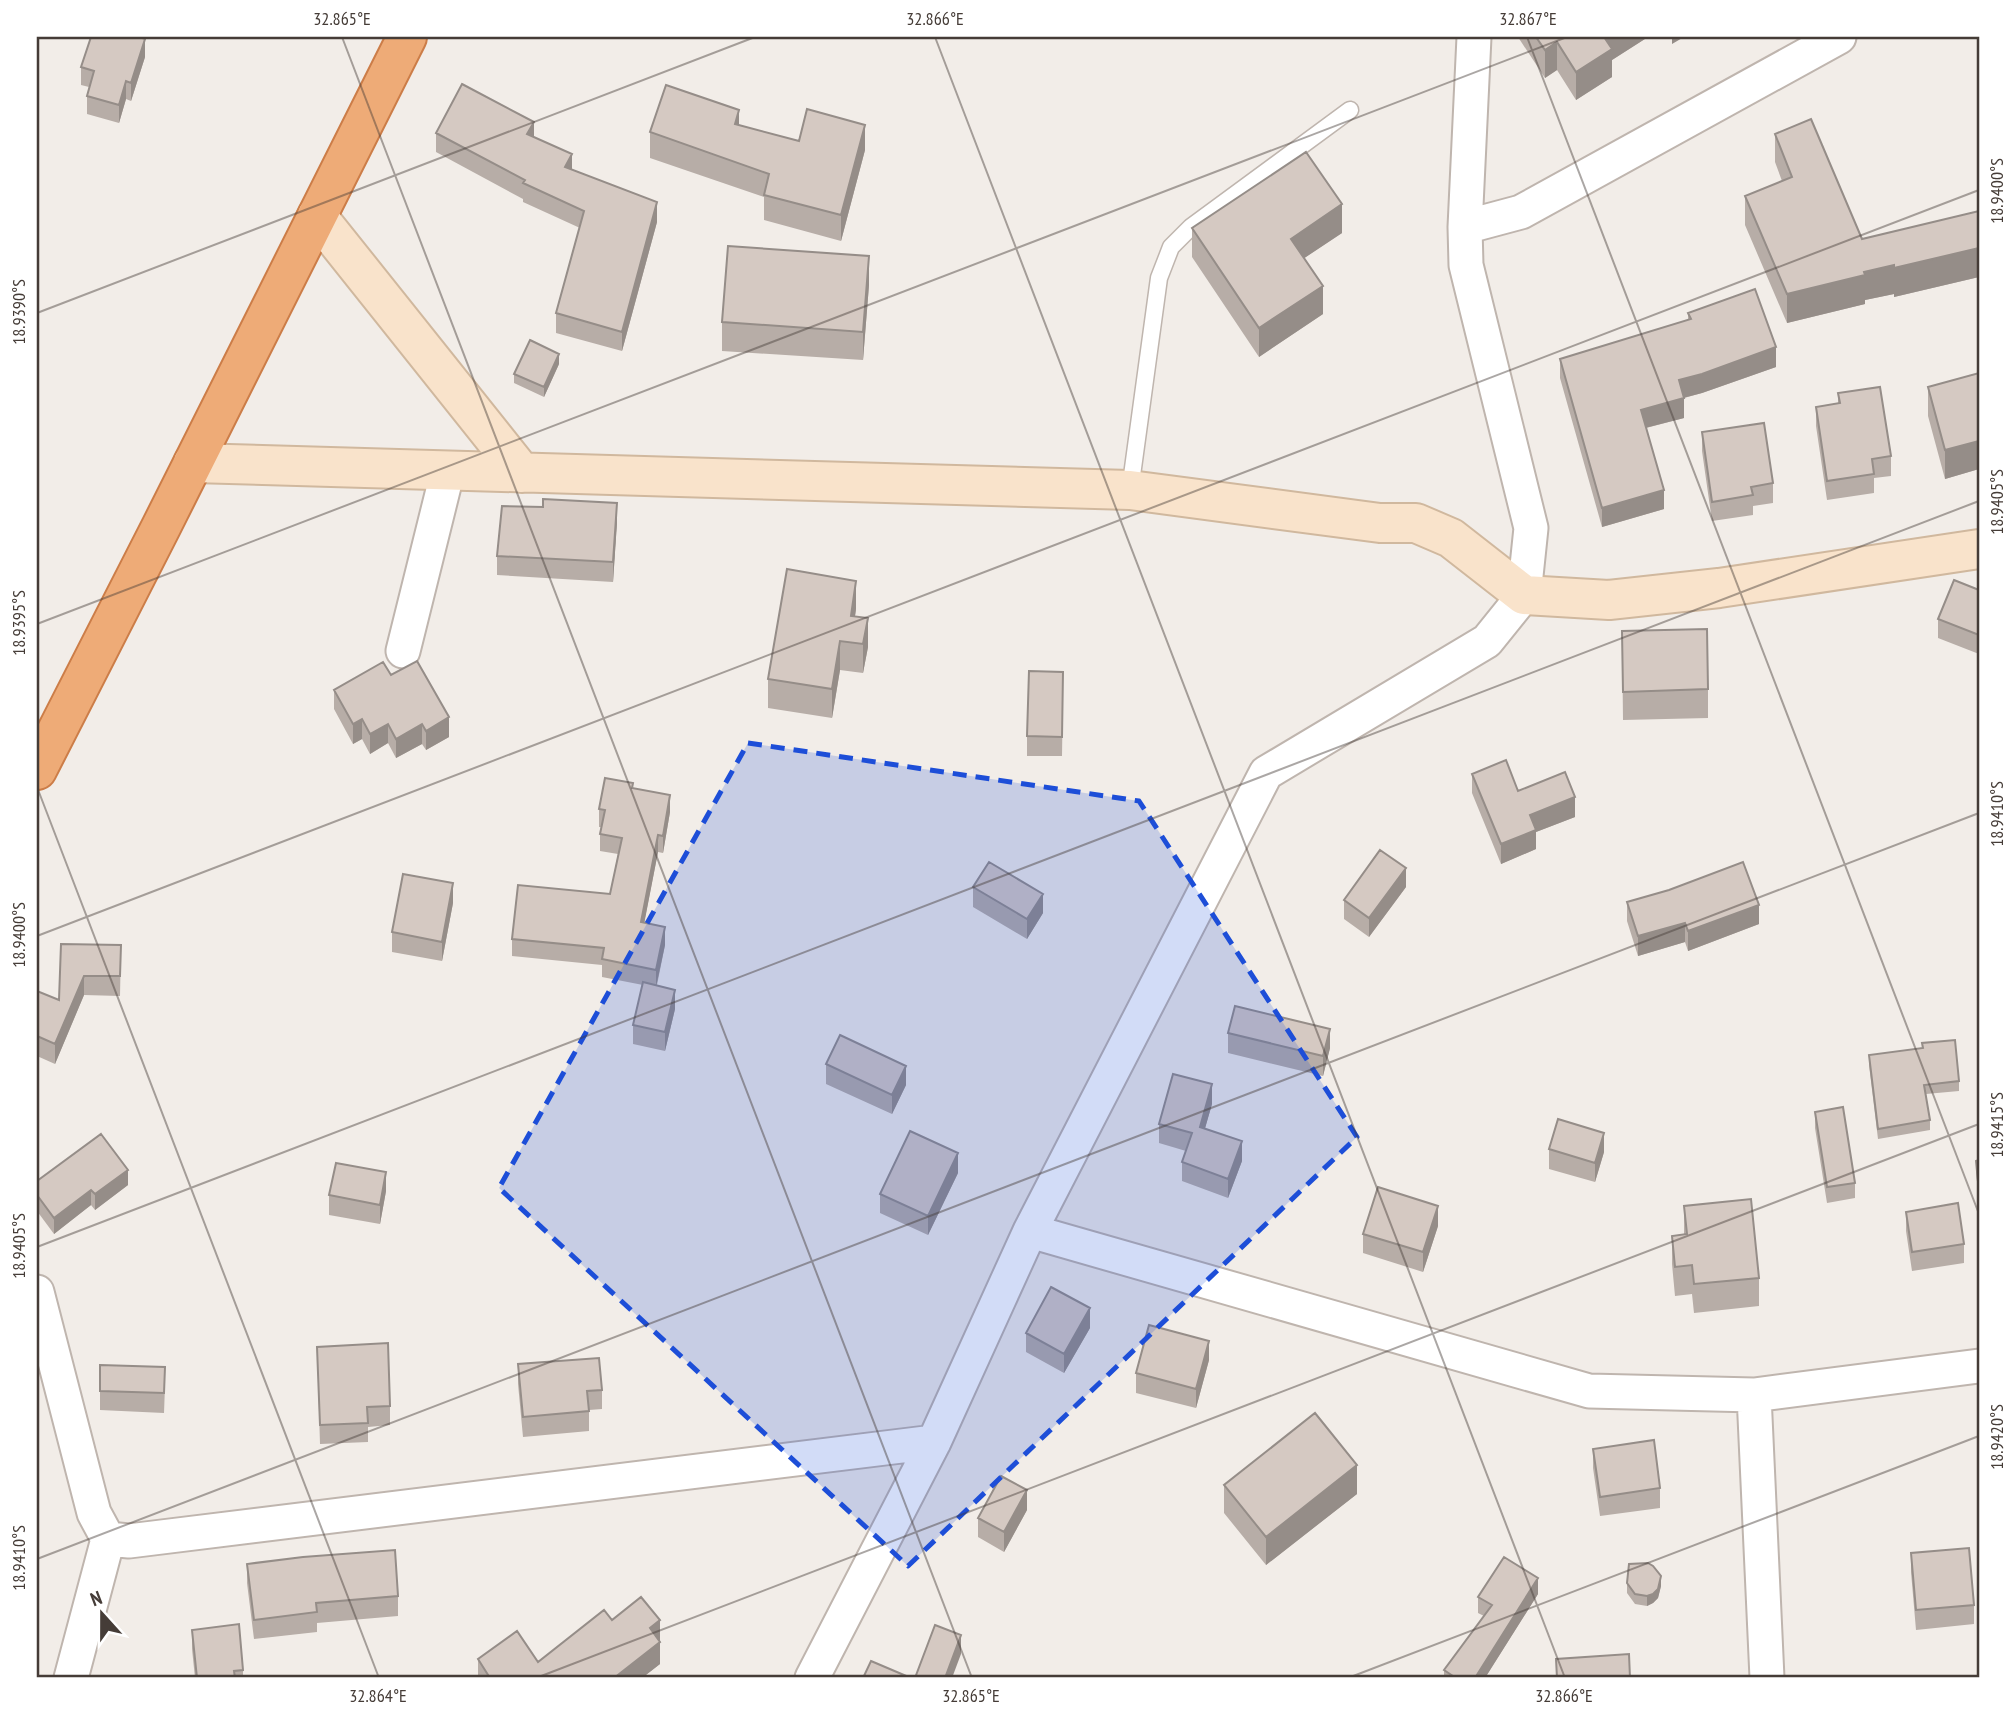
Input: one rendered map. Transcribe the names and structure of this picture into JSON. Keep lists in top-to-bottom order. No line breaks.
{"north":"top","coordinates":["32.865°E","32.866°E","32.867°E","18.9400°S","18.9390°S","18.9405°S","18.9395°S","18.9410°S","18.9415°S","18.9420°S","32.864°E"]}
